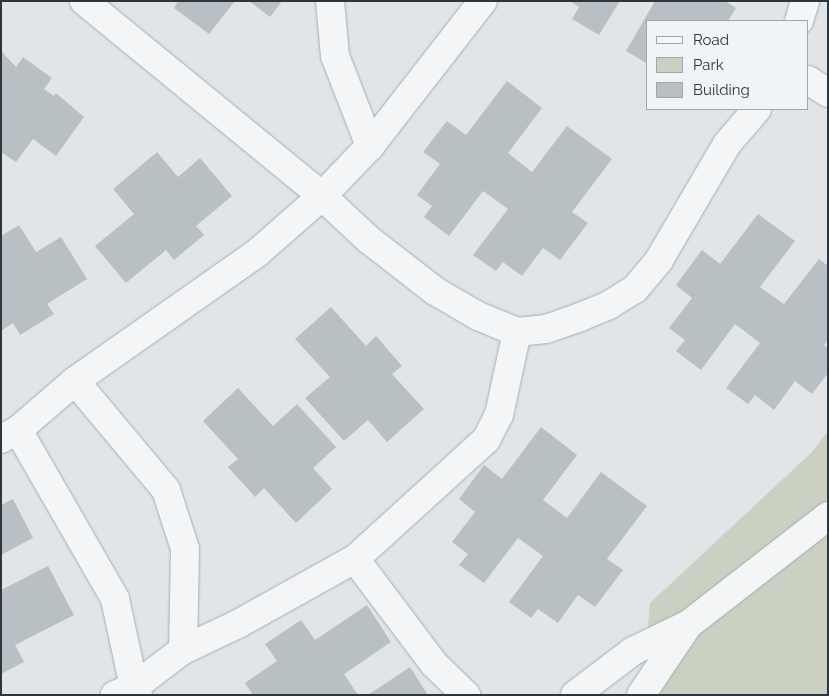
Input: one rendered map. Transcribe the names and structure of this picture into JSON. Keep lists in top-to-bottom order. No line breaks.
{"legend":["Road","Park","Building"]}
